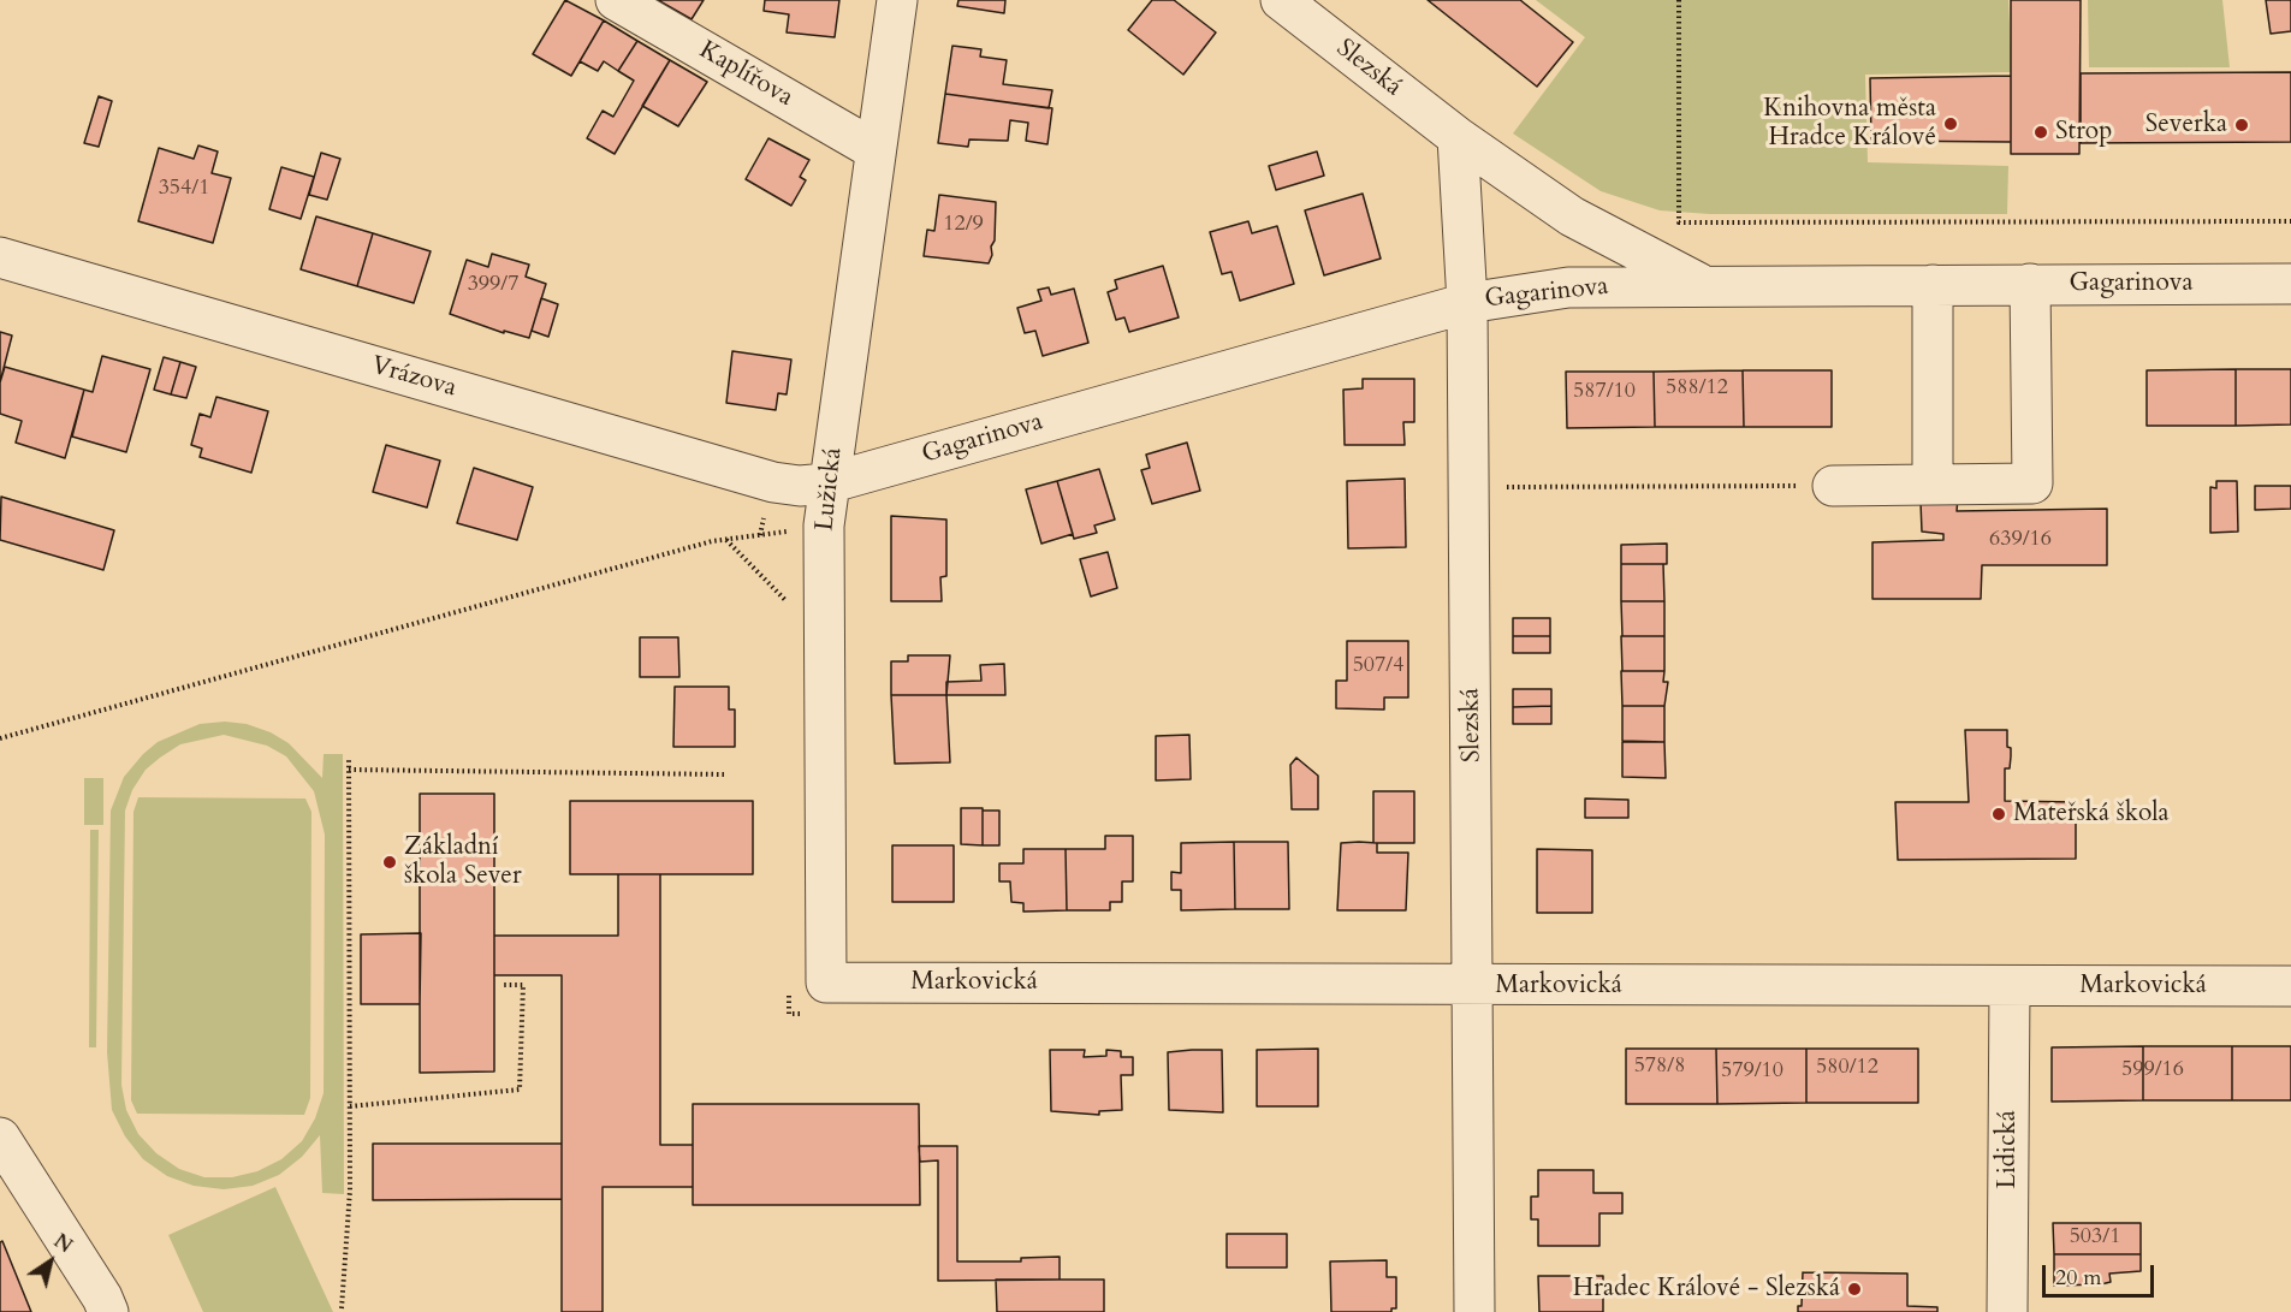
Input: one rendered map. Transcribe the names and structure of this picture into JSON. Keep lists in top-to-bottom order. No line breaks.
{"streets":{"street":["Slezská","Kaplířova","Gagarinova","Vrázova","Lužická","Markovická","Lidická"]},"crossings":[["Slezská","Gagarinova"],["Slezská","Markovická"],["Kaplířova","Lužická"],["Gagarinova","Vrázova"],["Gagarinova","Lužická"],["Vrázova","Lužická"],["Lužická","Markovická"],["Markovická","Lidická"]],"places":["Knihovna města Hradce Králové","Severka","Strop","Mateřská škola","Základní škola Sever","Hradec Králové - Slezská"],"house_numbers":["354/1","12/9","399/7","588/12","587/10","639/16","507/4","578/8","580/12","599/16","579/10","503/1"],"scale_bar":"20 m","north":"top right"}
